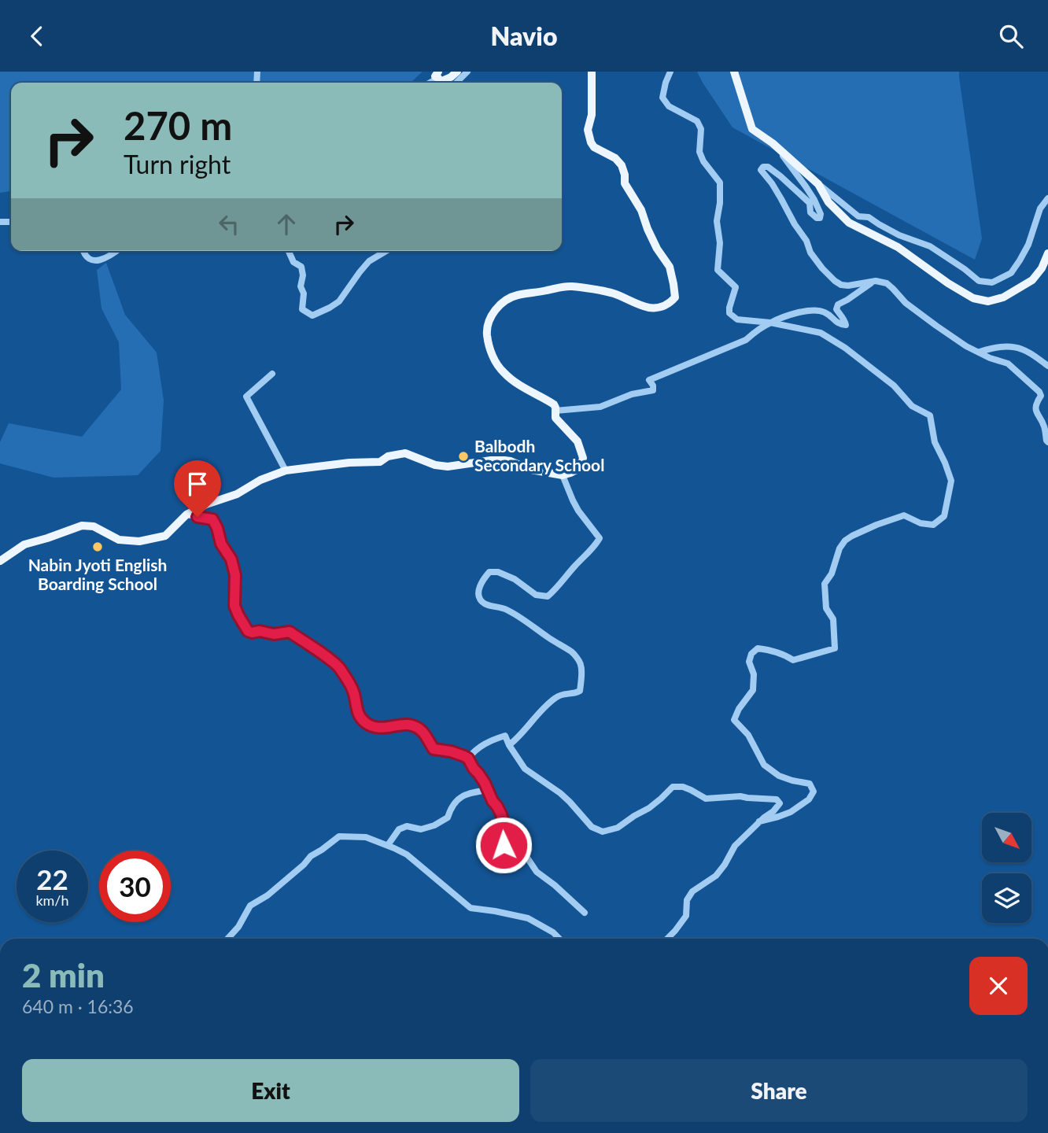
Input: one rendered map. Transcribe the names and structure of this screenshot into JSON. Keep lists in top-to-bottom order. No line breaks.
{"places":["Balbodh Secondary School","Nabin Jyoti English Boarding School"],"north":"bottom right","page":{"header":"Navio","turn":["270 m","Turn right"],"speed":"22 km/h","limit":"30","heading":["2 min","640 m · 16:36"],"buttons":["Exit","Share"]}}
